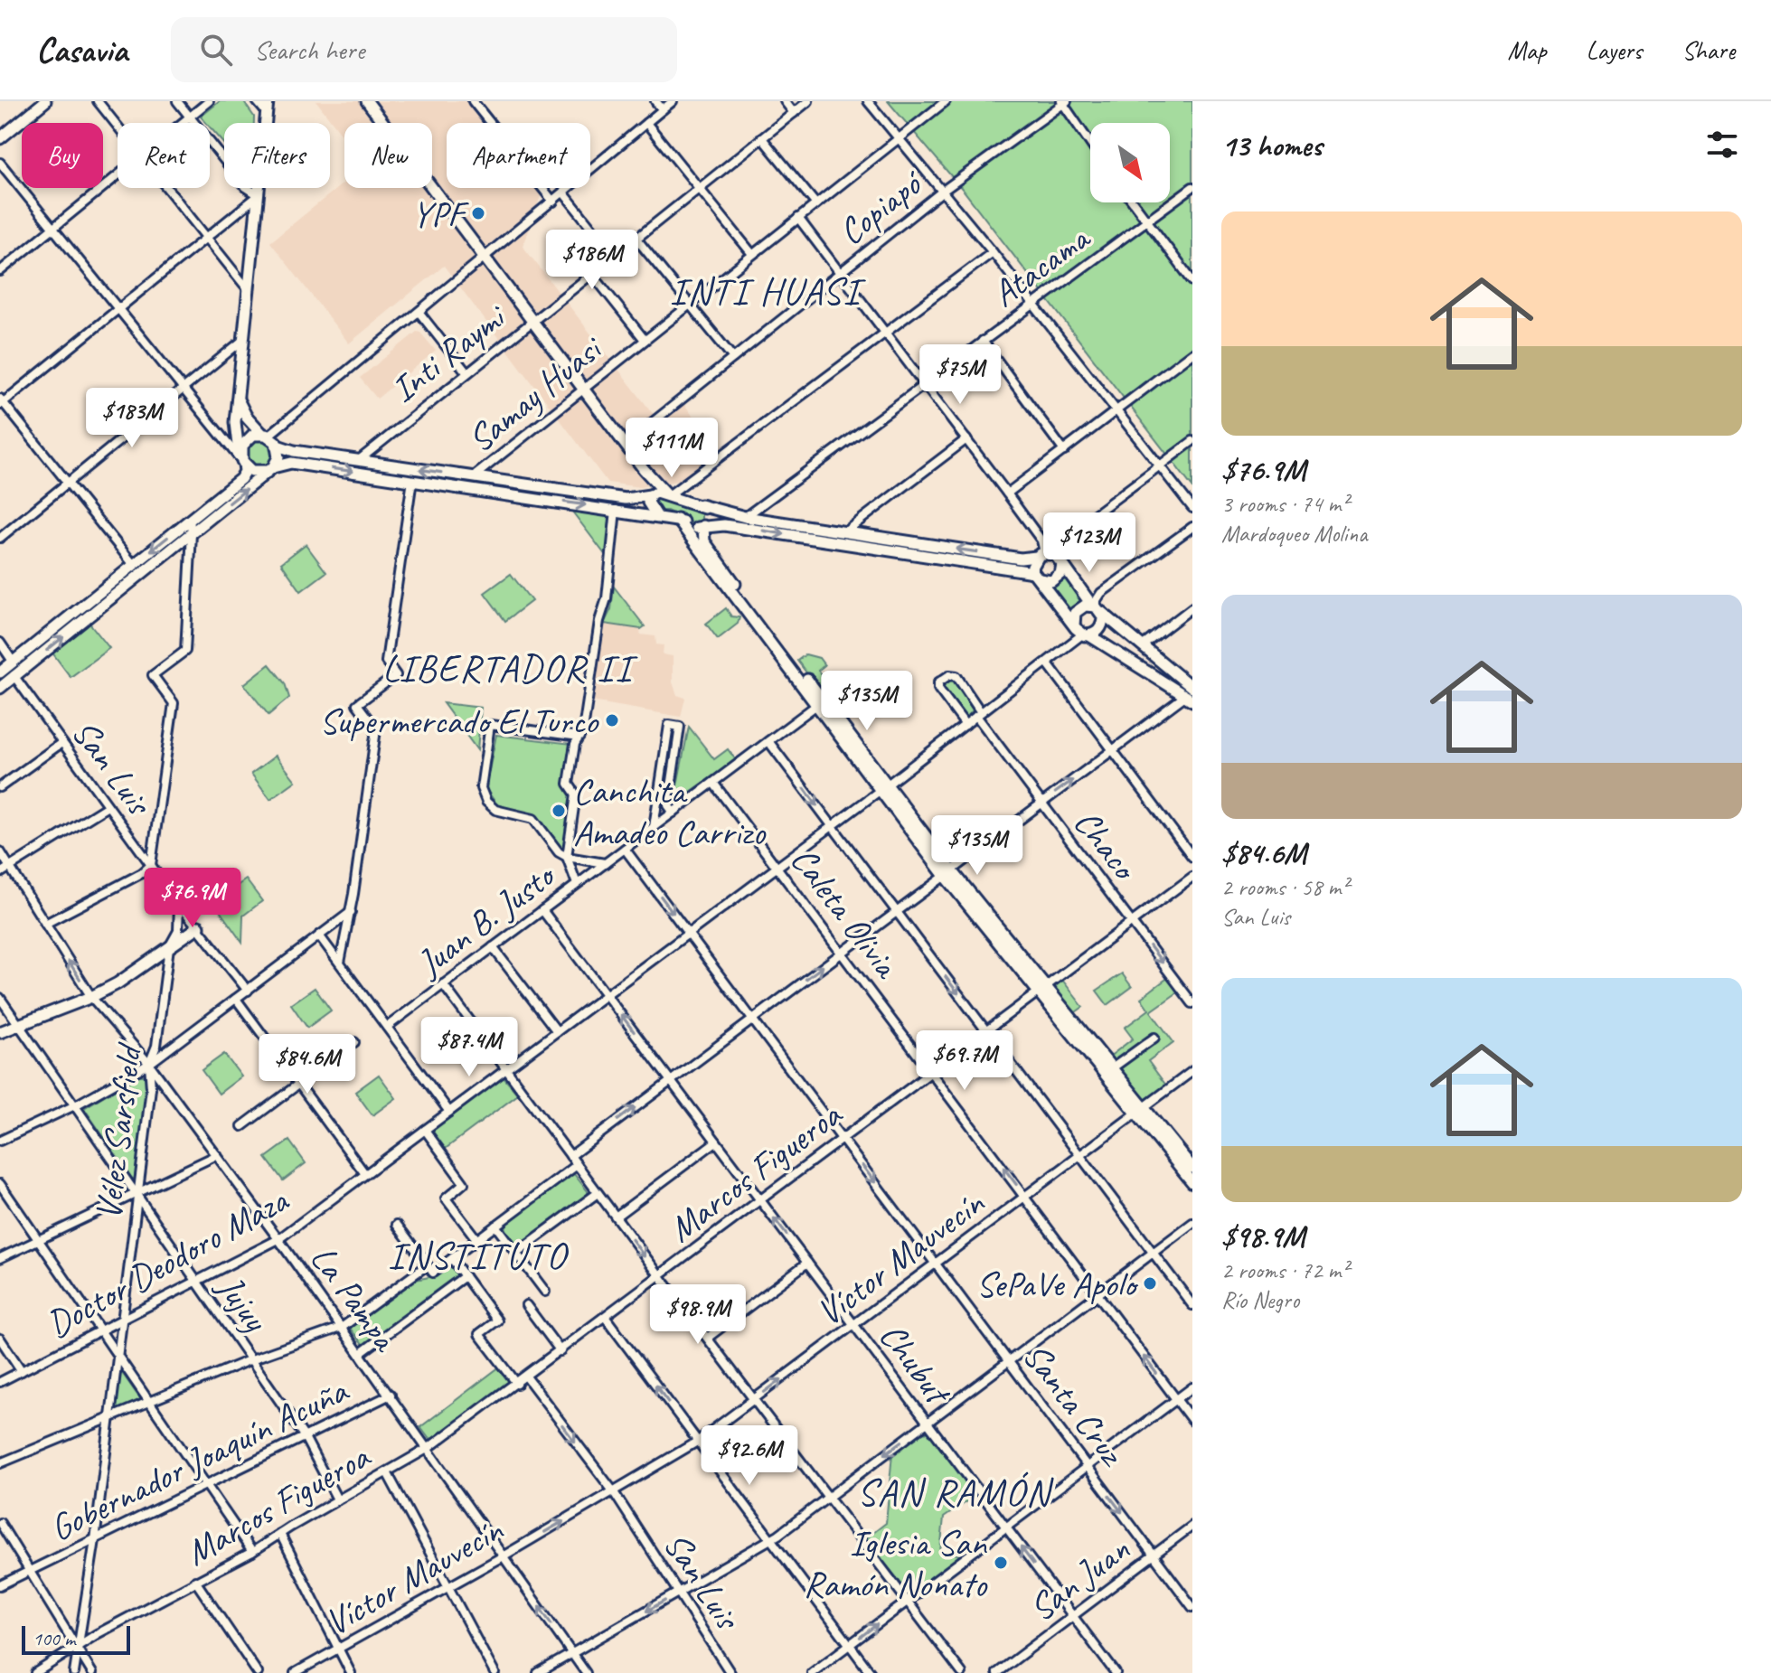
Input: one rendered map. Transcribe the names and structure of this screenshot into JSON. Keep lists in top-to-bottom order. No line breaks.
{"streets":{"street":["Copiapó","Atacama","Inti Raymi","Samay Huasi","San Luis","Chaco","Caleta Olivia","Juan B. Justo","Vélez Sarsfield","Marcos Figueroa","Víctor Mauvecín","Doctor Deodoro Maza","La Pampa","Jujuy","Chubut","Santa Cruz","Gobernador Joaquín Acuña","San Juan"]},"crossings":[["San Luis","Vélez Sarsfield"],["San Luis","Marcos Figueroa"],["San Luis","Víctor Mauvecín"],["Chaco","Marcos Figueroa"],["Chaco","Doctor Deodoro Maza"],["Caleta Olivia","Juan B. Justo"],["Caleta Olivia","Marcos Figueroa"],["Caleta Olivia","Víctor Mauvecín"],["Caleta Olivia","Doctor Deodoro Maza"],["Juan B. Justo","Chubut"],["Juan B. Justo","Santa Cruz"],["Vélez Sarsfield","Marcos Figueroa"],["Vélez Sarsfield","Doctor Deodoro Maza"],["Vélez Sarsfield","La Pampa"],["Vélez Sarsfield","Jujuy"],["Vélez Sarsfield","Gobernador Joaquín Acuña"],["Marcos Figueroa","La Pampa"],["Marcos Figueroa","Jujuy"],["Marcos Figueroa","Chubut"],["Marcos Figueroa","Santa Cruz"],["Víctor Mauvecín","La Pampa"],["Víctor Mauvecín","Chubut"],["Víctor Mauvecín","Santa Cruz"],["Doctor Deodoro Maza","La Pampa"],["Doctor Deodoro Maza","Jujuy"],["Doctor Deodoro Maza","Chubut"],["Doctor Deodoro Maza","Santa Cruz"],["La Pampa","Gobernador Joaquín Acuña"],["Jujuy","Gobernador Joaquín Acuña"],["Chubut","San Juan"],["Santa Cruz","San Juan"]],"one_way":["Caleta Olivia","Santa Cruz"],"districts":["INTI HUASI","LIBERTADOR II","INSTITUTO","SAN RAMÓN"],"places":["YPF","Supermercado El Turco","Canchita Amadeo Carrizo","SePaVe Apolo","Iglesia San Ramón Nonato"],"scale_bar":"100 m","north":"bottom right","page":{"header":"Casavia","search":"Search here","nav":["Map","Layers","Share"],"heading":"13 homes","chip":["Buy","Rent","Filters","New","Apartment"],"list":[{"name":"$76.9M","note":"3 rooms · 74 m² · Mardoqueo Molina"},{"name":"$84.6M","note":"2 rooms · 58 m² · San Luis"},{"name":"$98.9M","note":"2 rooms · 72 m² · Río Negro"}],"price":["$186M","$75M","$183M","$111M","$123M","$135M","$135M","$76.9M","$87.4M","$69.7M","$84.6M","$98.9M","$92.6M"],"scale":"100 m"}}
